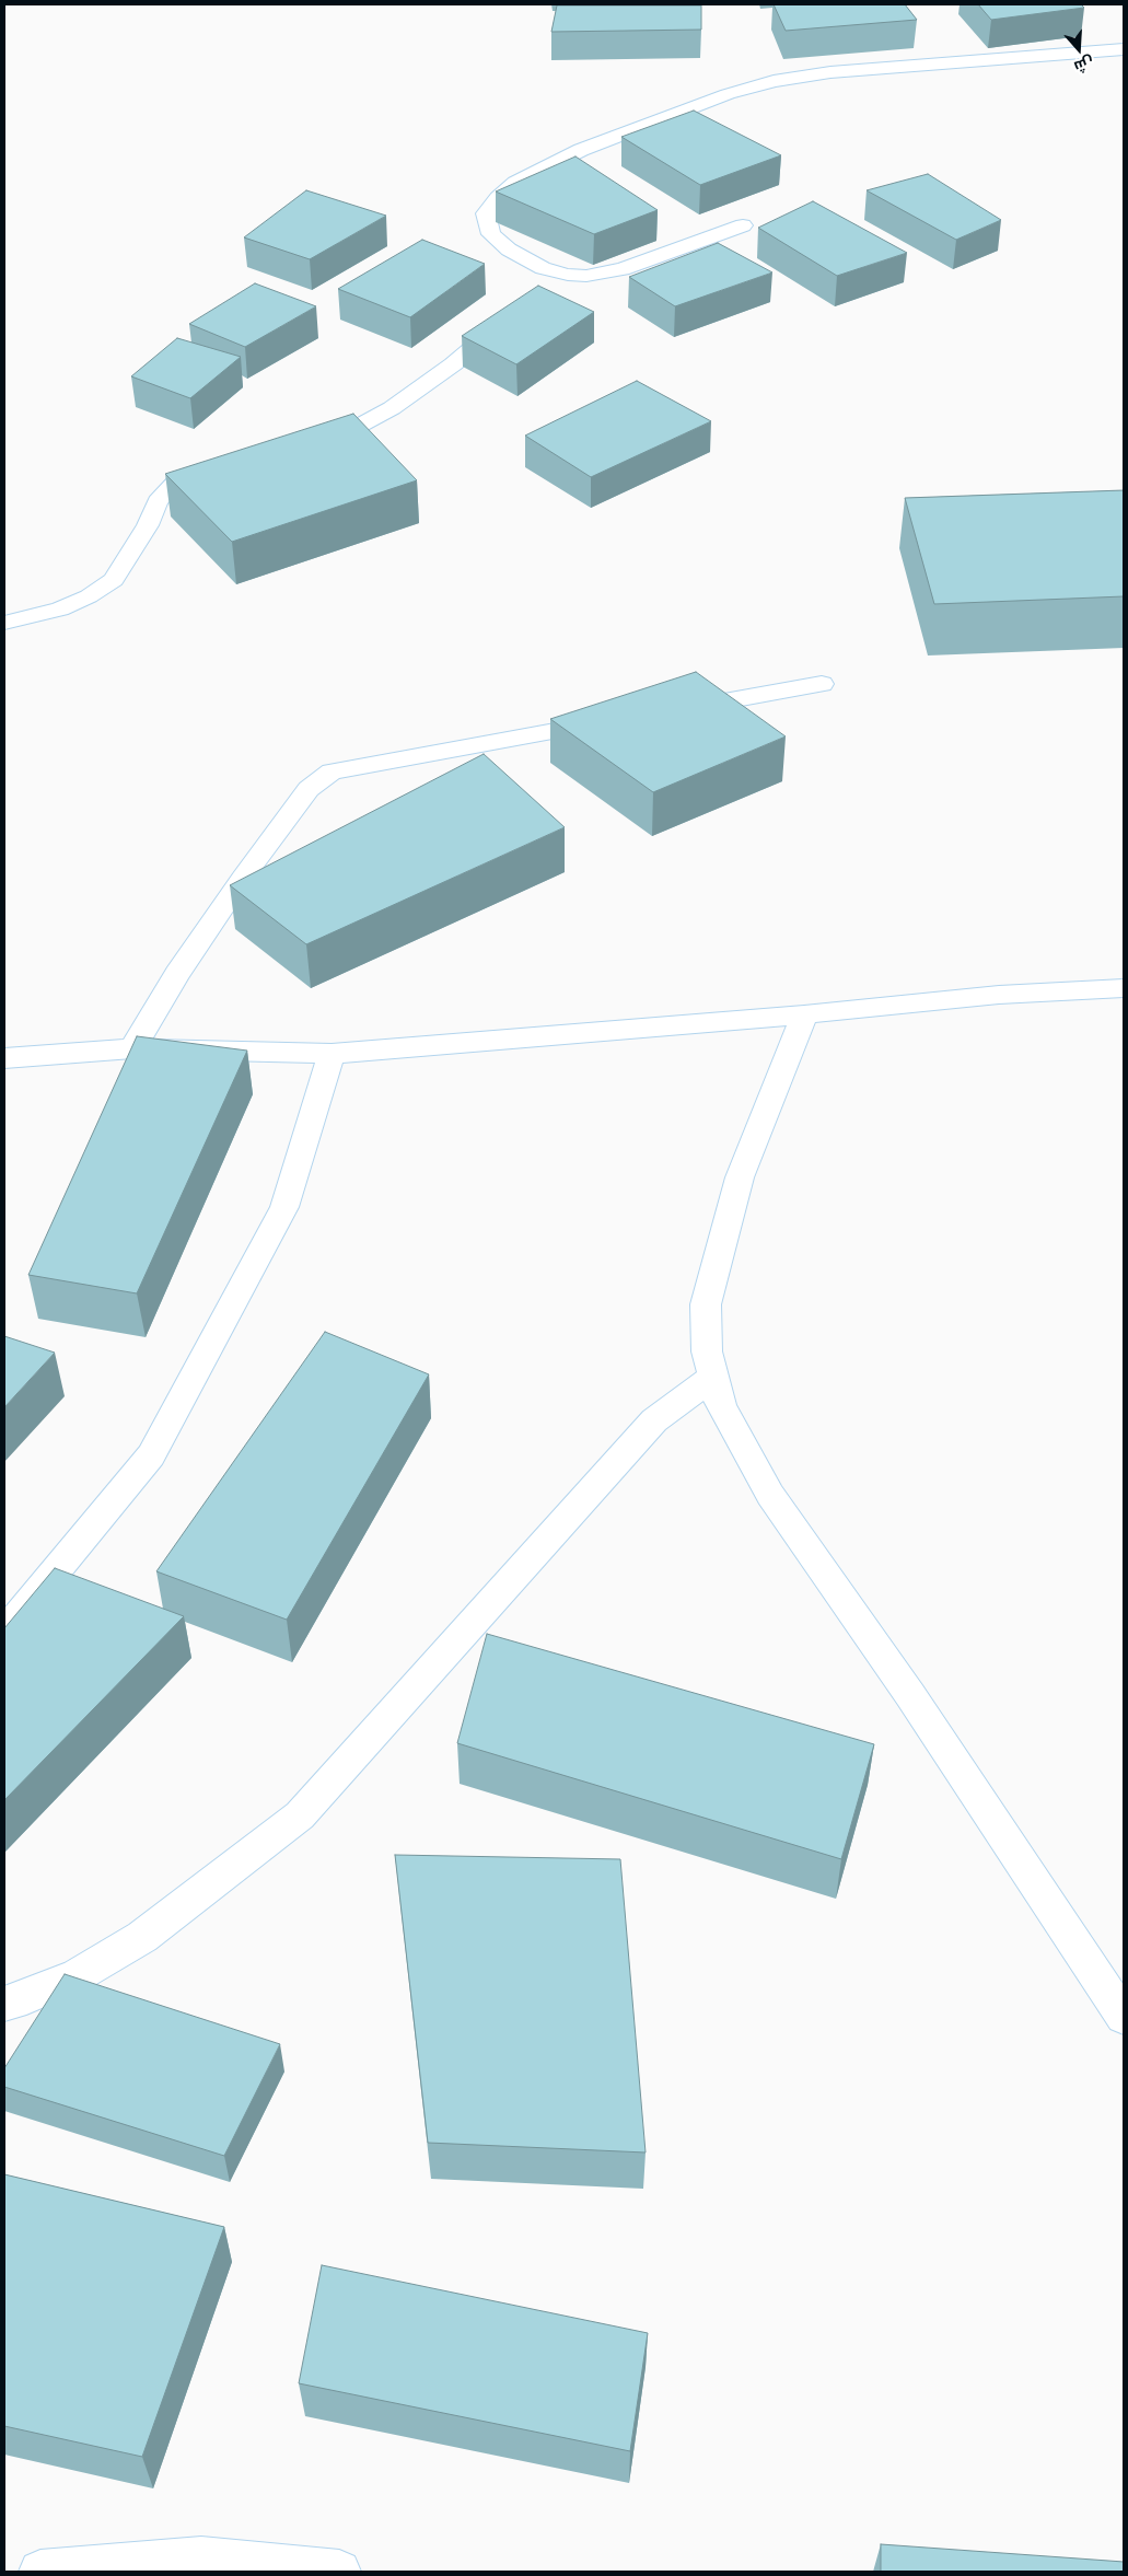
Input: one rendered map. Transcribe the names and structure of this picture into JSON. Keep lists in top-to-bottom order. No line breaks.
{"north":"bottom"}
